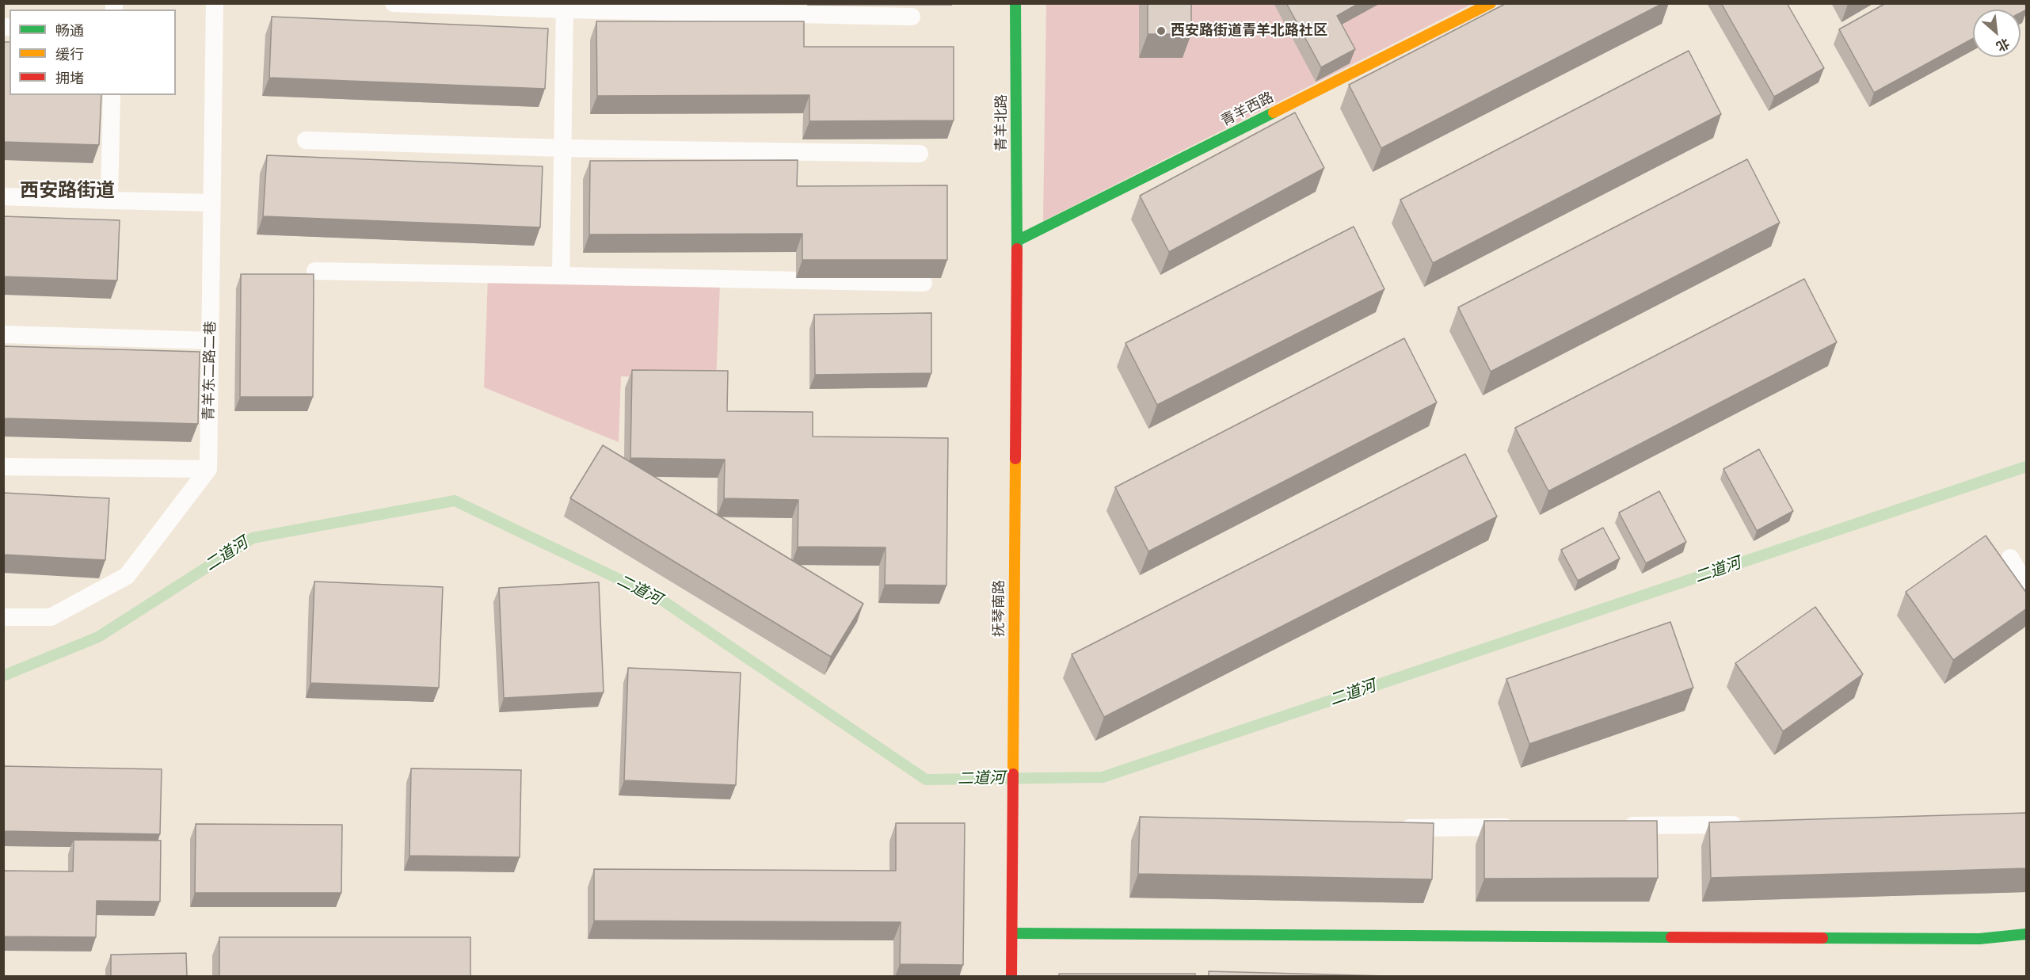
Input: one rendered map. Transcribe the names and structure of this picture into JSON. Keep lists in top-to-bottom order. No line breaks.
{"streets":{"street":["青羊西路","青羊北路","抚琴南路"],"lane":["青羊东二路二巷"]},"crossings":[["青羊西路","青羊北路"],["青羊西路","抚琴南路"],["青羊北路","抚琴南路"]],"districts":["西安路街道"],"water":["二道河"],"places":["西安路街道青羊北路社区"],"legend":["畅通","缓行","拥堵"],"north":"bottom right"}
